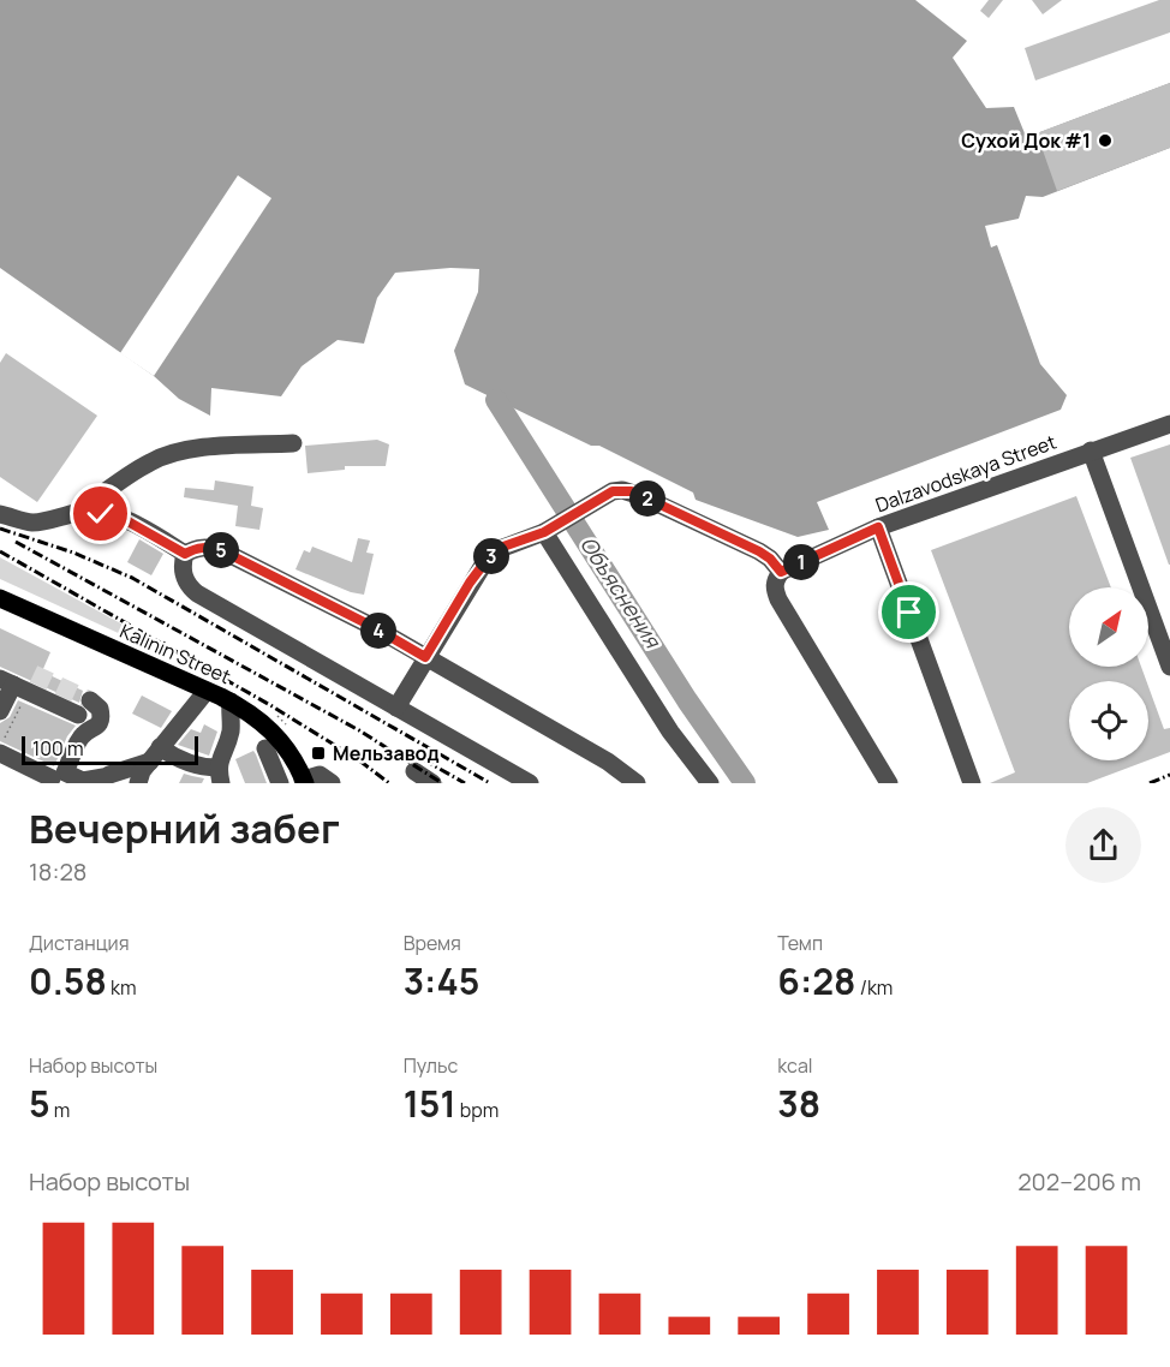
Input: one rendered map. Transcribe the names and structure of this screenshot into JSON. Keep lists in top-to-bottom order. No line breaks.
{"streets":{"main road":["Kalinin Street"],"street":["Dalzavodskaya Street"]},"water":["Объяснения"],"places":{"other":["Сухой Док #1"],"transit":["Мельзавод"]},"scale_bar":"100 m","north":"top right","page":{"pins":["2","5","3","1","4"],"scale":"100 m","heading":["Вечерний забег","18:28"],"stats":[["Дистанция","0.58 km"],["Время","3:45"],["Темп","6:28 /km"],["Набор высоты","5 m"],["Пульс","151 bpm"],["kcal","38"]],"chart":["Набор высоты","202–206 m"]}}
